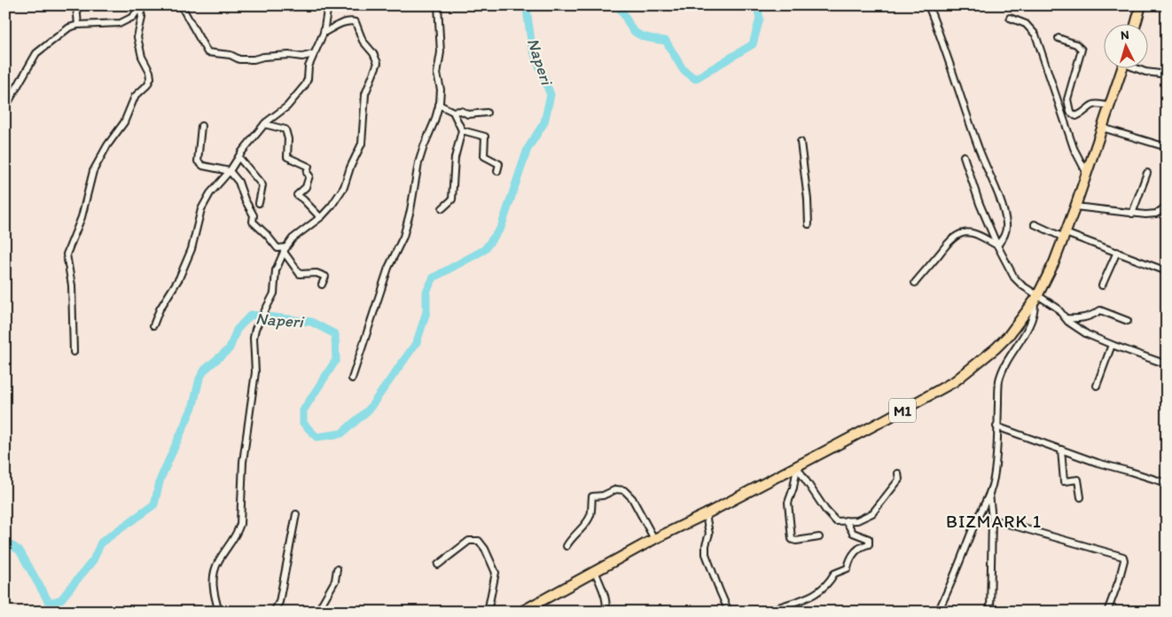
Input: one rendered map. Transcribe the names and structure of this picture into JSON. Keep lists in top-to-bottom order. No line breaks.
{"streets":{"highway":["M1"]},"districts":["BIZMARK 1"],"water":["Naperi"],"north":"top"}
